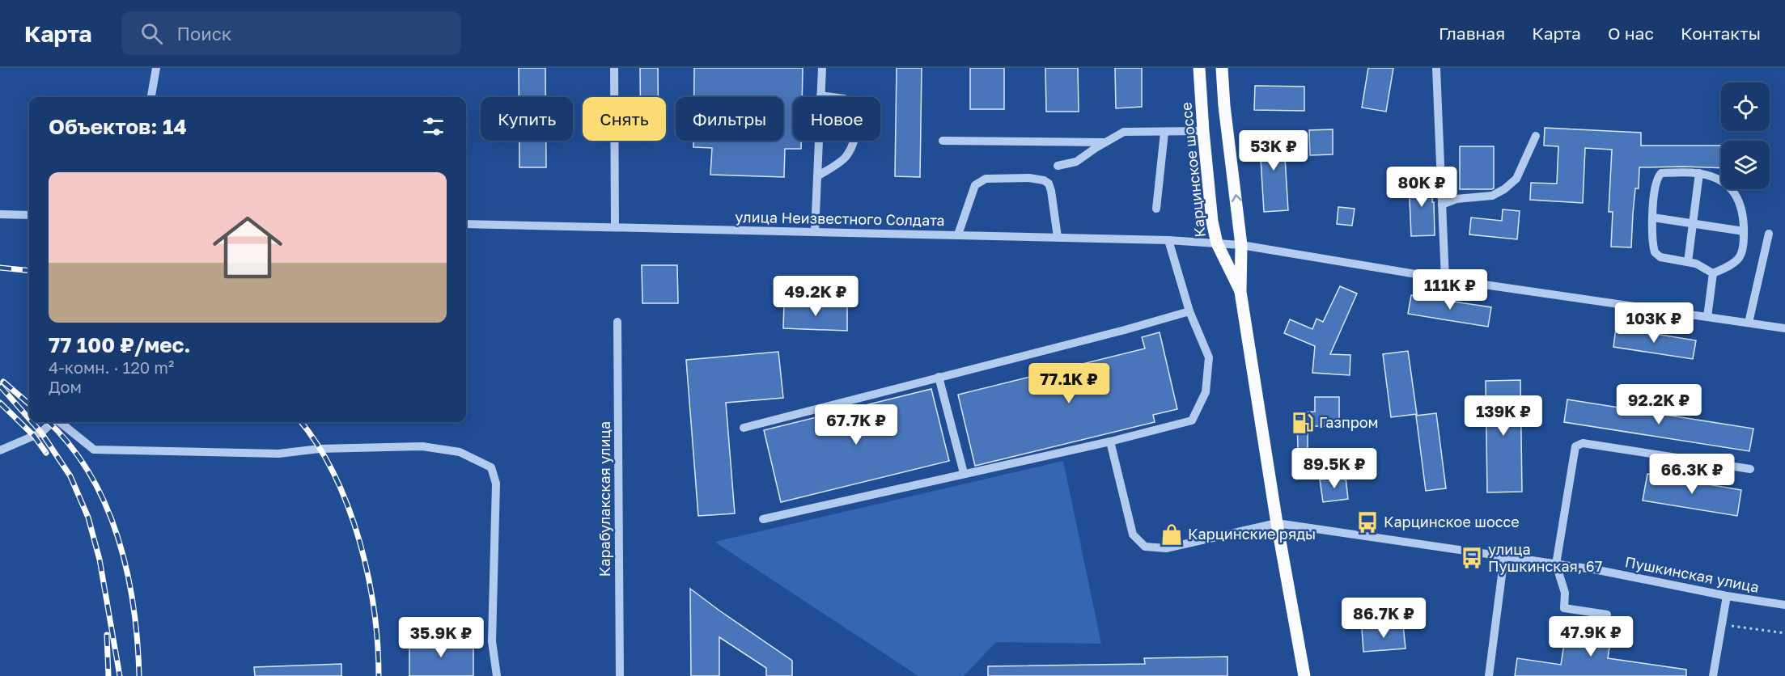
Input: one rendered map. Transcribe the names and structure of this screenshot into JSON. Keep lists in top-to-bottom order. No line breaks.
{"streets":{"main road":["Карцинское шоссе"],"street":["улица Неизвестного Солдата","Карабулакская улица","Пушкинская улица"]},"crossings":[["Карцинское шоссе","улица Неизвестного Солдата"],["Карцинское шоссе","Пушкинская улица"]],"places":{"fuel station":["Газпром"],"bus stop":["Карцинское шоссе","улица Пушкинская, 67"],"shop":["Карцинские ряды"]},"page":{"header":"Карта","search":"Поиск","nav":["Главная","Карта","О нас","Контакты"],"chip":["Купить","Снять","Фильтры","Новое"],"heading":"Объектов: 14","price":["53K ₽","80K ₽","111K ₽","49.2K ₽","103K ₽","77.1K ₽","92.2K ₽","139K ₽","67.7K ₽","89.5K ₽","66.3K ₽","86.7K ₽","47.9K ₽","35.9K ₽"],"list":[{"name":"77 100 ₽/мес.","note":"4-комн. · 120 m² · Дом"}]}}
